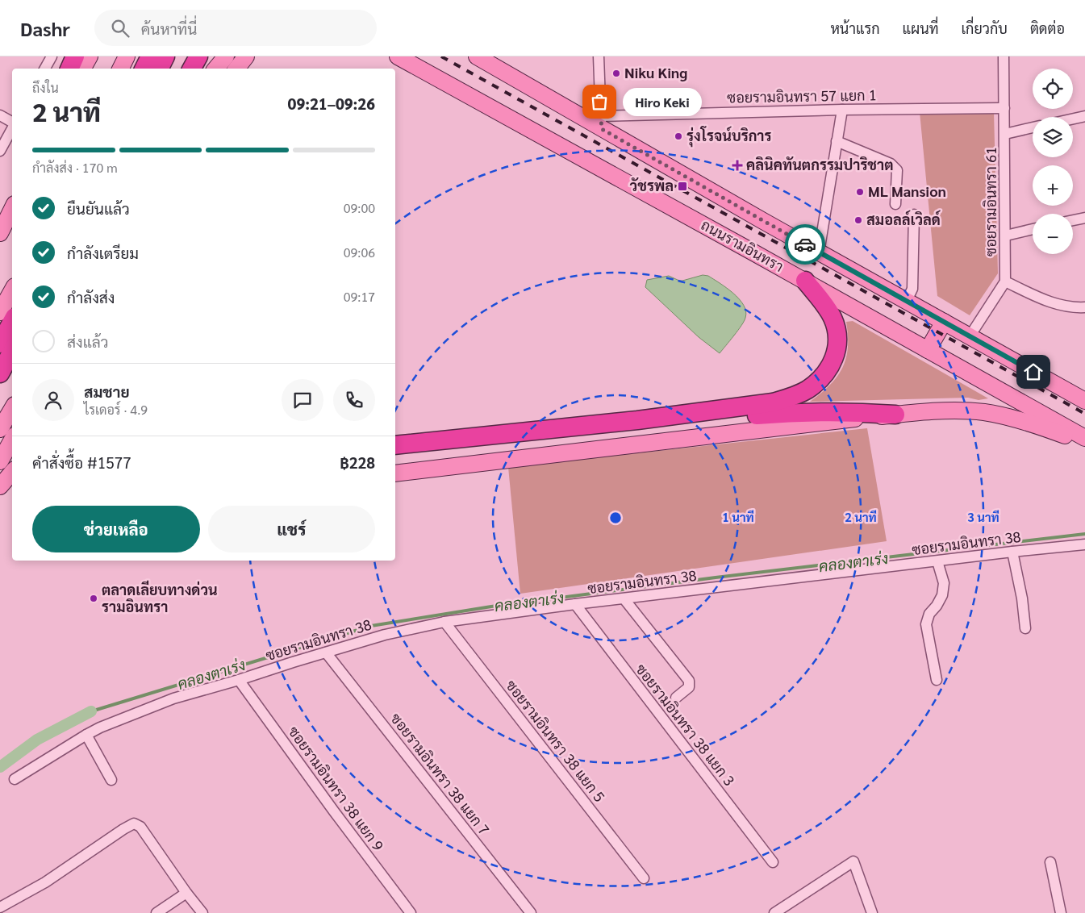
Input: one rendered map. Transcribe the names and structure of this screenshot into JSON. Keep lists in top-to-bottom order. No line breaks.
{"streets":{"main road":["ถนนรามอินทรา"],"street":["ซอยรามอินทรา 57 แยก 1","ซอยรามอินทรา 61","ซอยรามอินทรา 38","ซอยรามอินทรา 38 แยก 3","ซอยรามอินทรา 38 แยก 5","ซอยรามอินทรา 38 แยก 7","ซอยรามอินทรา 38 แยก 9"]},"crossings":[["ซอยรามอินทรา 57 แยก 1","ซอยรามอินทรา 61"],["ซอยรามอินทรา 38","ซอยรามอินทรา 38 แยก 3"],["ซอยรามอินทรา 38","ซอยรามอินทรา 38 แยก 5"],["ซอยรามอินทรา 38","ซอยรามอินทรา 38 แยก 7"],["ซอยรามอินทรา 38","ซอยรามอินทรา 38 แยก 9"]],"water":["คลองตาเร่ง"],"places":{"other":["Niku King","Hiro Keki","รุ่งโรจน์บริการ","ML Mansion","สมอลล์เวิลด์","ตลาดเลียบทางด่วน รามอินทรา"],"health":["คลินิคทันตกรรมปาริชาต"],"transit":["วัชรพล"]},"page":{"header":"Dashr","search":"ค้นหาที่นี่","nav":["หน้าแรก","แผนที่","เกี่ยวกับ","ติดต่อ"],"map_buttons":["+","−"],"heading":["2 นาที","ถึงใน","09:21–09:26"],"panel":["สมชาย","ไรเดอร์ · 4.9","คำสั่งซื้อ #1577","฿228"],"bubble":"Hiro Keki","bar":"กำลังส่ง · 170 m","list":[["ยืนยันแล้ว","09:00"],["กำลังเตรียม","09:06"],["กำลังส่ง","09:17"],"ส่งแล้ว"],"buttons":["ช่วยเหลือ","แชร์"]},"rings":["1 นาที","2 นาที","3 นาที"]}
